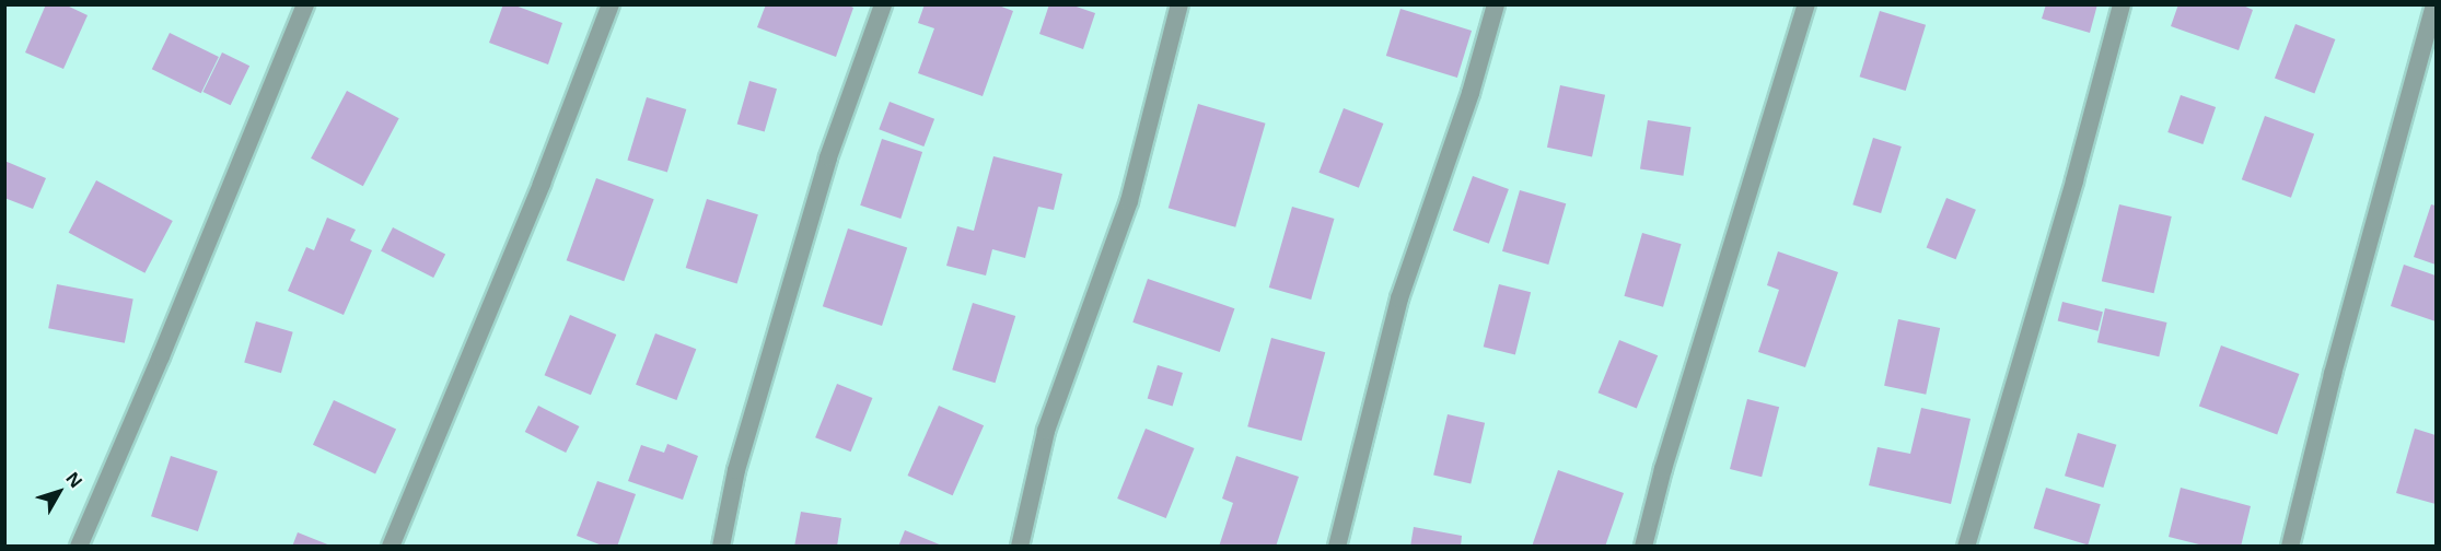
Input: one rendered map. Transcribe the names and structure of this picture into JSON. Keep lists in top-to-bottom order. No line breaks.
{"north":"top right"}
